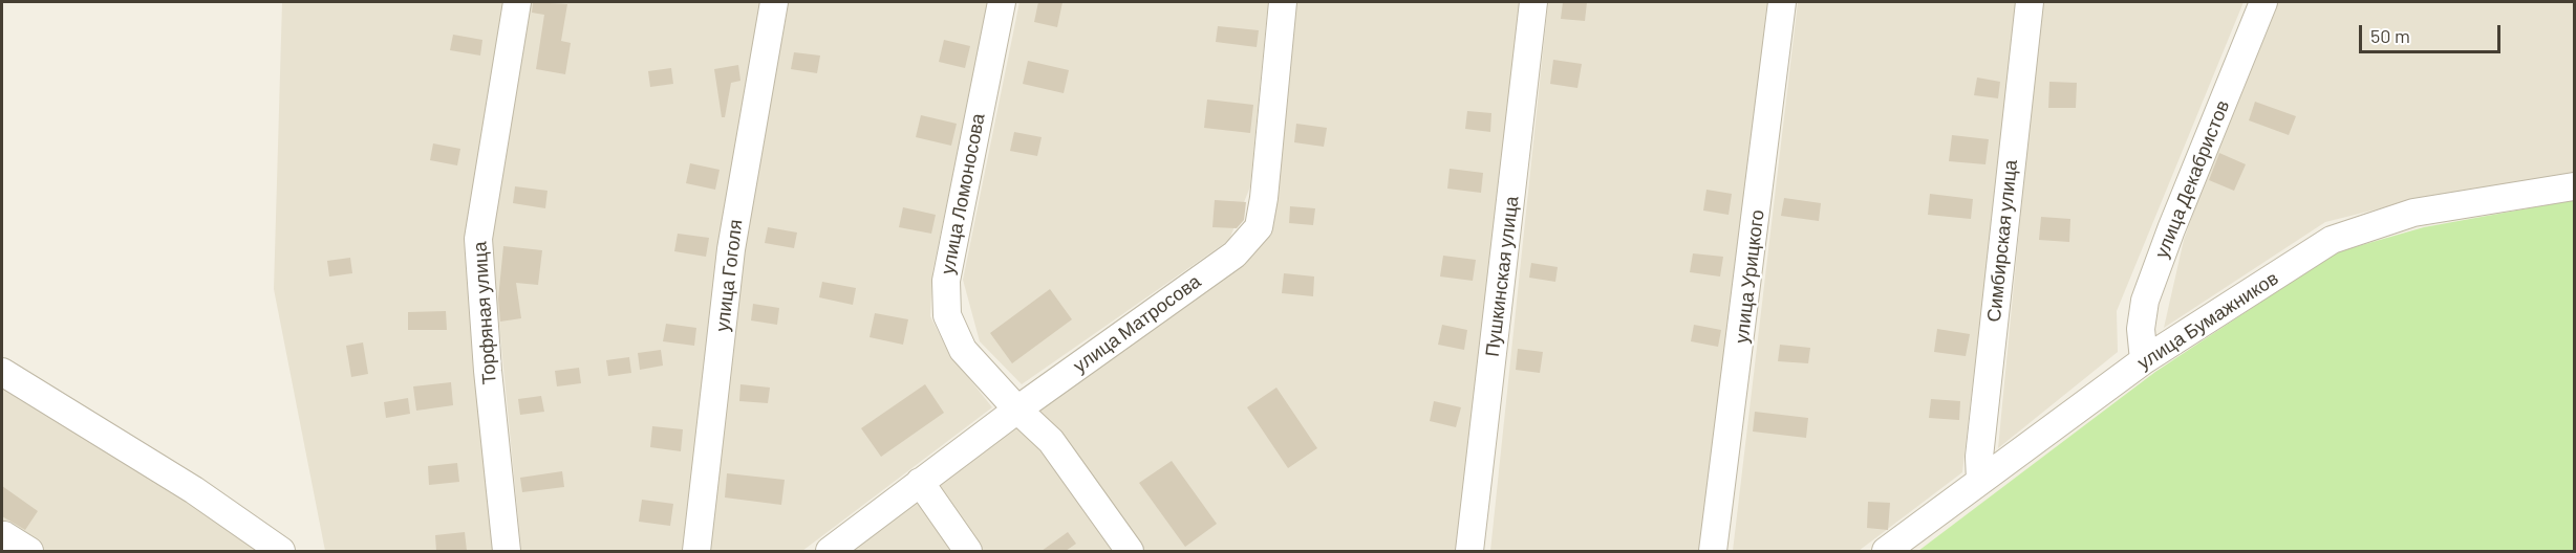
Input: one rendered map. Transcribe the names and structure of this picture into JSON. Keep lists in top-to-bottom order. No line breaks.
{"streets":{"street":["улица Декабристов","улица Ломоносова","Симбирская улица","улица Гоголя","Пушкинская улица","улица Урицкого","Торфяная улица","улица Бумажников","улица Матросова"]},"crossings":[["улица Декабристов","улица Бумажников"],["улица Ломоносова","улица Матросова"],["Симбирская улица","улица Бумажников"]],"scale_bar":"50 m"}
